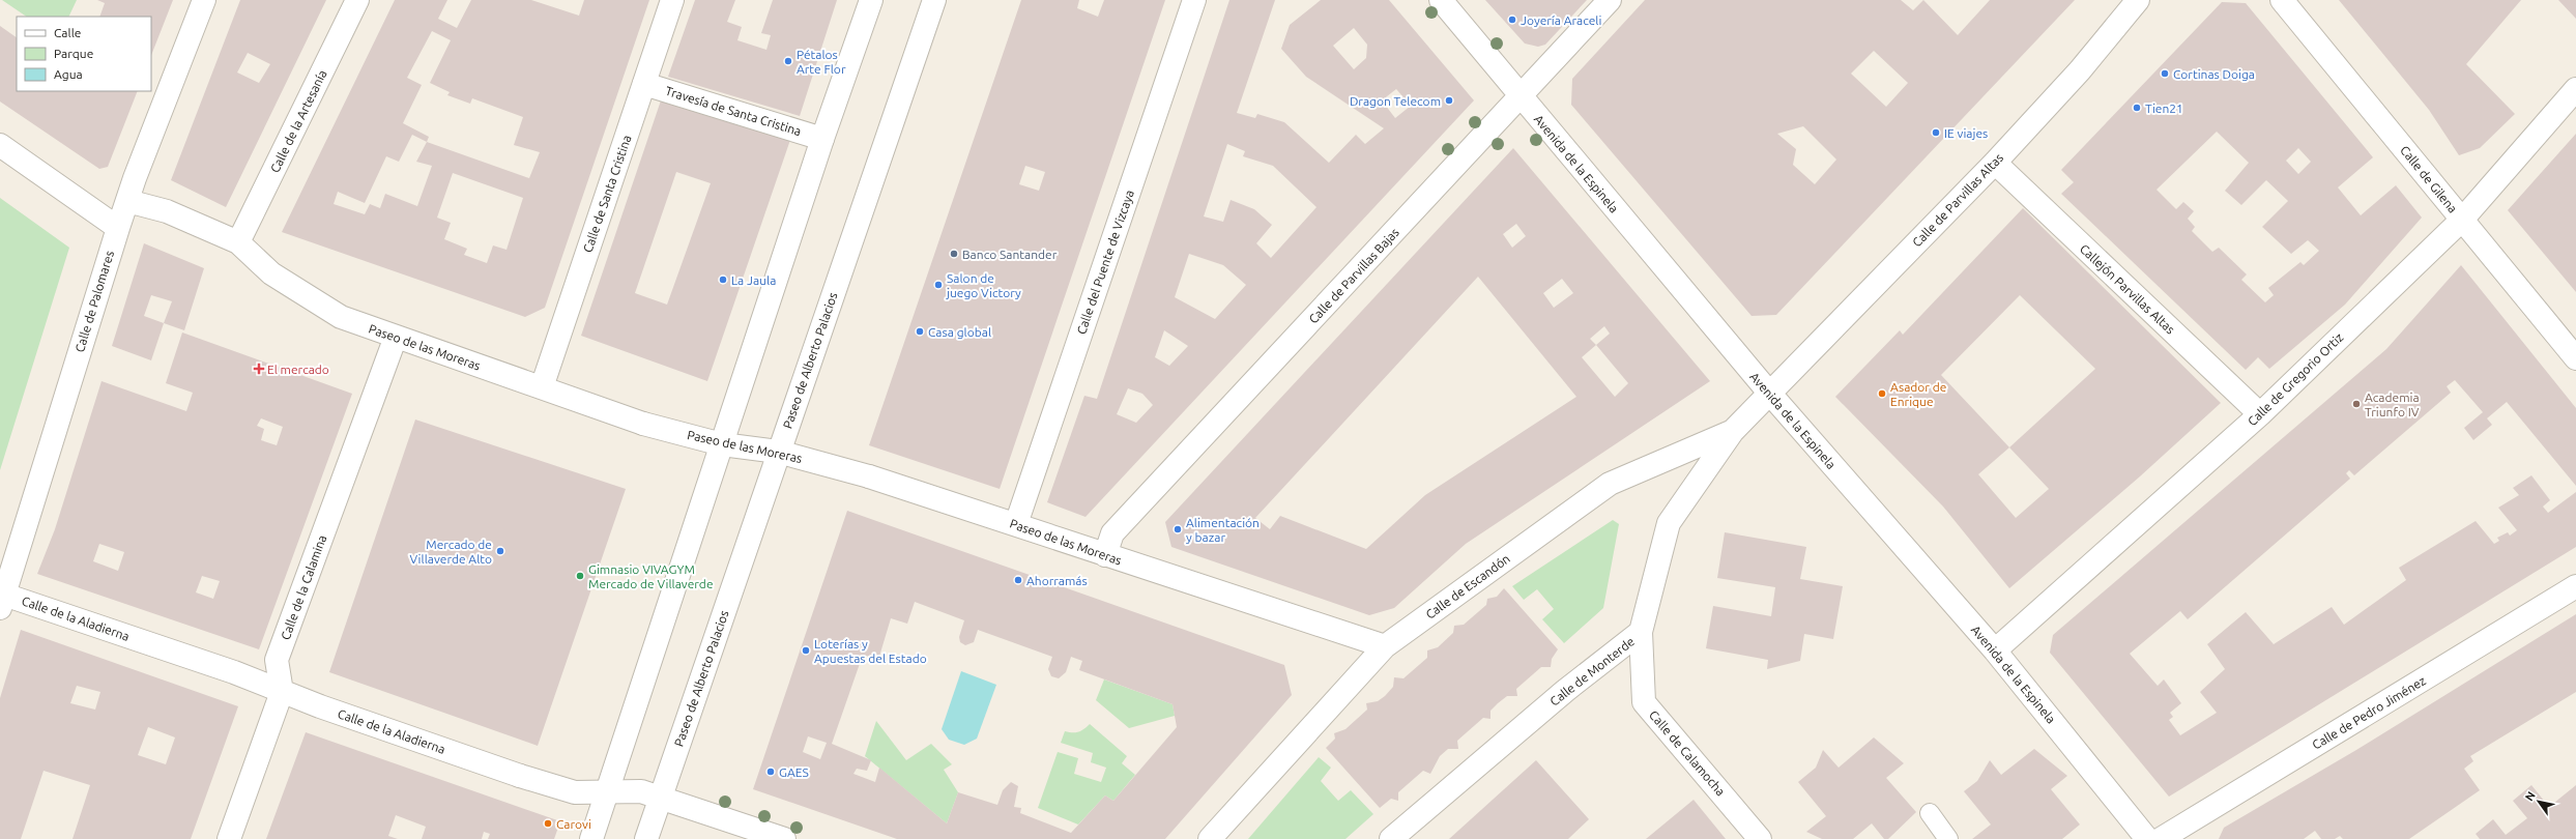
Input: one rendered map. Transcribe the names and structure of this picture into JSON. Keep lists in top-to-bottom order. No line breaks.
{"streets":{"street":["Travesía de Santa Cristina","Calle de la Artesanía","Avenida de la Espinela","Calle de Gilena","Calle de Santa Cristina","Calle de Parvillas Altas","Calle del Puente de Vizcaya","Calle de Parvillas Bajas","Callejón Parvillas Altas","Calle de Palomares","Paseo de las Moreras","Paseo de Alberto Palacios","Calle de Gregorio Ortiz","Calle de Escandón","Calle de la Calamina","Calle de la Aladierna","Calle de Monterde","Calle de Pedro Jiménez","Calle de Calamocha"]},"crossings":[["Travesía de Santa Cristina","Calle de Santa Cristina"],["Calle de la Artesanía","Paseo de las Moreras"],["Avenida de la Espinela","Calle de Parvillas Altas"],["Avenida de la Espinela","Calle de Parvillas Bajas"],["Avenida de la Espinela","Calle de Gregorio Ortiz"],["Avenida de la Espinela","Calle de Escandón"],["Calle de Gilena","Calle de Gregorio Ortiz"],["Calle de Santa Cristina","Paseo de las Moreras"],["Calle de Parvillas Altas","Callejón Parvillas Altas"],["Calle de Parvillas Altas","Calle de Escandón"],["Calle del Puente de Vizcaya","Paseo de las Moreras"],["Calle de Parvillas Bajas","Paseo de las Moreras"],["Callejón Parvillas Altas","Calle de Gregorio Ortiz"],["Calle de Palomares","Paseo de las Moreras"],["Calle de Palomares","Calle de la Aladierna"],["Paseo de las Moreras","Paseo de Alberto Palacios"],["Paseo de las Moreras","Calle de Escandón"],["Paseo de las Moreras","Calle de la Calamina"],["Paseo de Alberto Palacios","Calle de la Aladierna"],["Calle de Escandón","Calle de Monterde"],["Calle de la Calamina","Calle de la Aladierna"],["Calle de Monterde","Calle de Calamocha"]],"places":{"other":["Joyería Araceli","Pétalos Arte Flor","Cortinas Doiga","Dragon Telecom","Tien21","IE viajes","Banco Santander","La Jaula","Salon de juego Victory","Casa global","Asador de Enrique","Academia Triunfo IV","Alimentación y bazar","Mercado de Villaverde Alto","Gimnasio VIVAGYM Mercado de Villaverde","Ahorramás","Loterías y Apuestas del Estado","GAES","Carovi"],"health":["El mercado"]},"legend":["Calle","Parque","Agua"],"north":"top left"}
